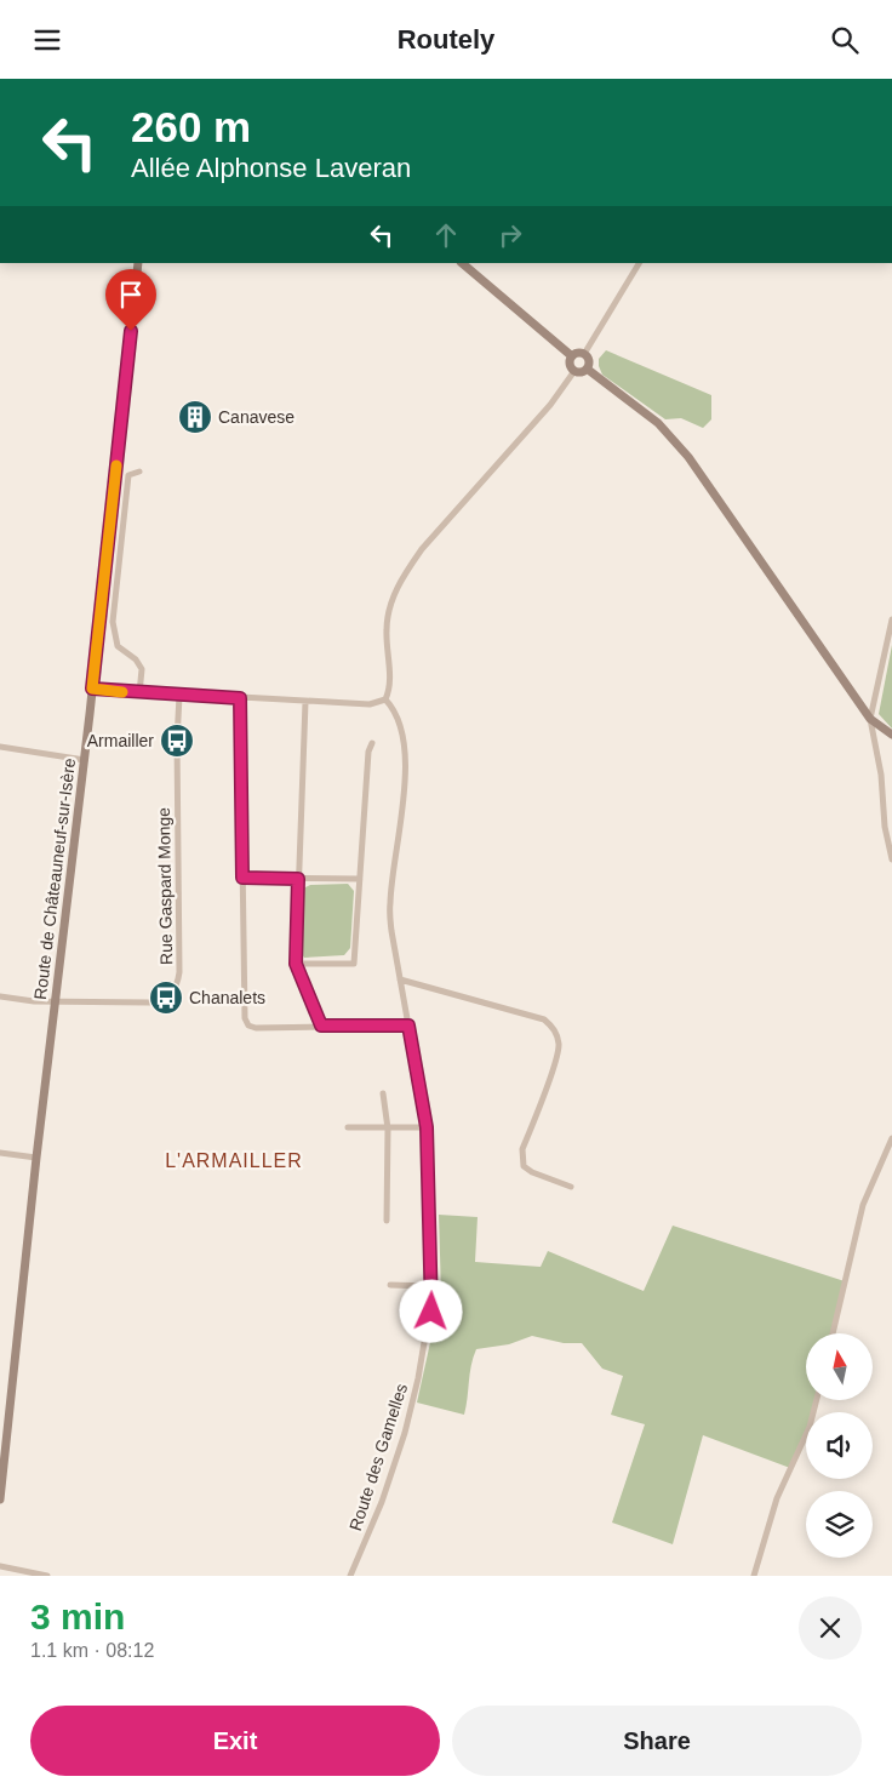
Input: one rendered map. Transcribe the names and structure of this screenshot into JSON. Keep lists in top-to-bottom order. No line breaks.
{"streets":{"main road":["Route de Châteauneuf-sur-Isère"],"street":["Rue Gaspard Monge","Route des Gamelles"]},"crossings":[["Route de Châteauneuf-sur-Isère","Rue Gaspard Monge"]],"districts":["L'ARMAILLER"],"places":{"building":["Canavese"],"bus stop":["Armailler","Chanalets"]},"north":"top","page":{"header":"Routely","turn":["260 m","Allée Alphonse Laveran"],"heading":["3 min","1.1 km · 08:12"],"buttons":["Exit","Share"]}}
